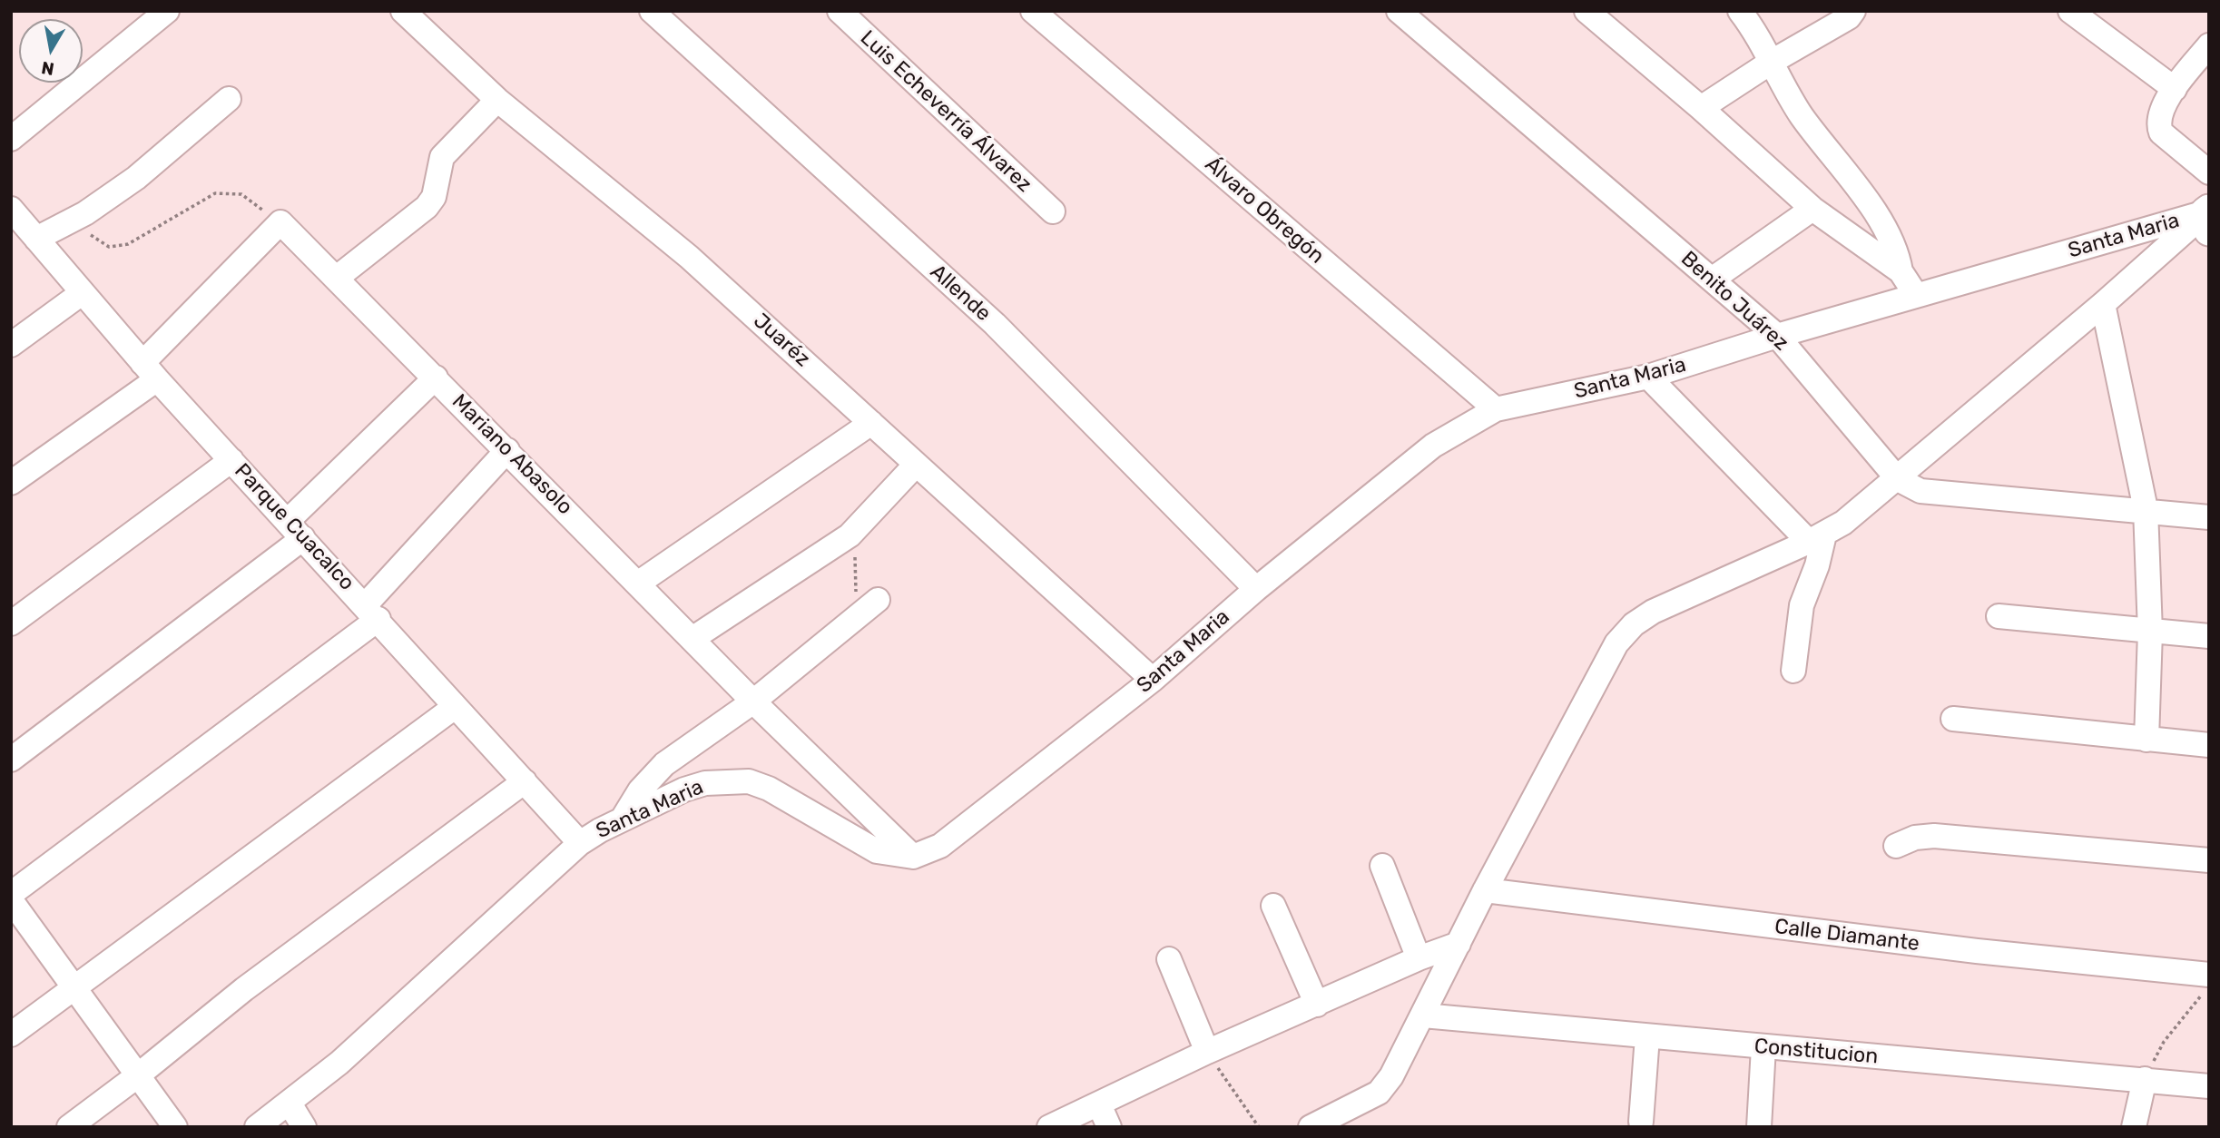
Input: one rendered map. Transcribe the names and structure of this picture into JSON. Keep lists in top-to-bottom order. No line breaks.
{"streets":{"street":["Luis Echeverría Álvarez","Álvaro Obregón","Santa Maria","Allende","Benito Juárez","Juaréz","Mariano Abasolo","Parque Cuacalco","Calle Diamante","Constitucion"]},"crossings":[["Álvaro Obregón","Santa Maria"],["Santa Maria","Allende"],["Santa Maria","Benito Juárez"],["Santa Maria","Juaréz"],["Santa Maria","Mariano Abasolo"],["Santa Maria","Parque Cuacalco"]],"north":"bottom"}
